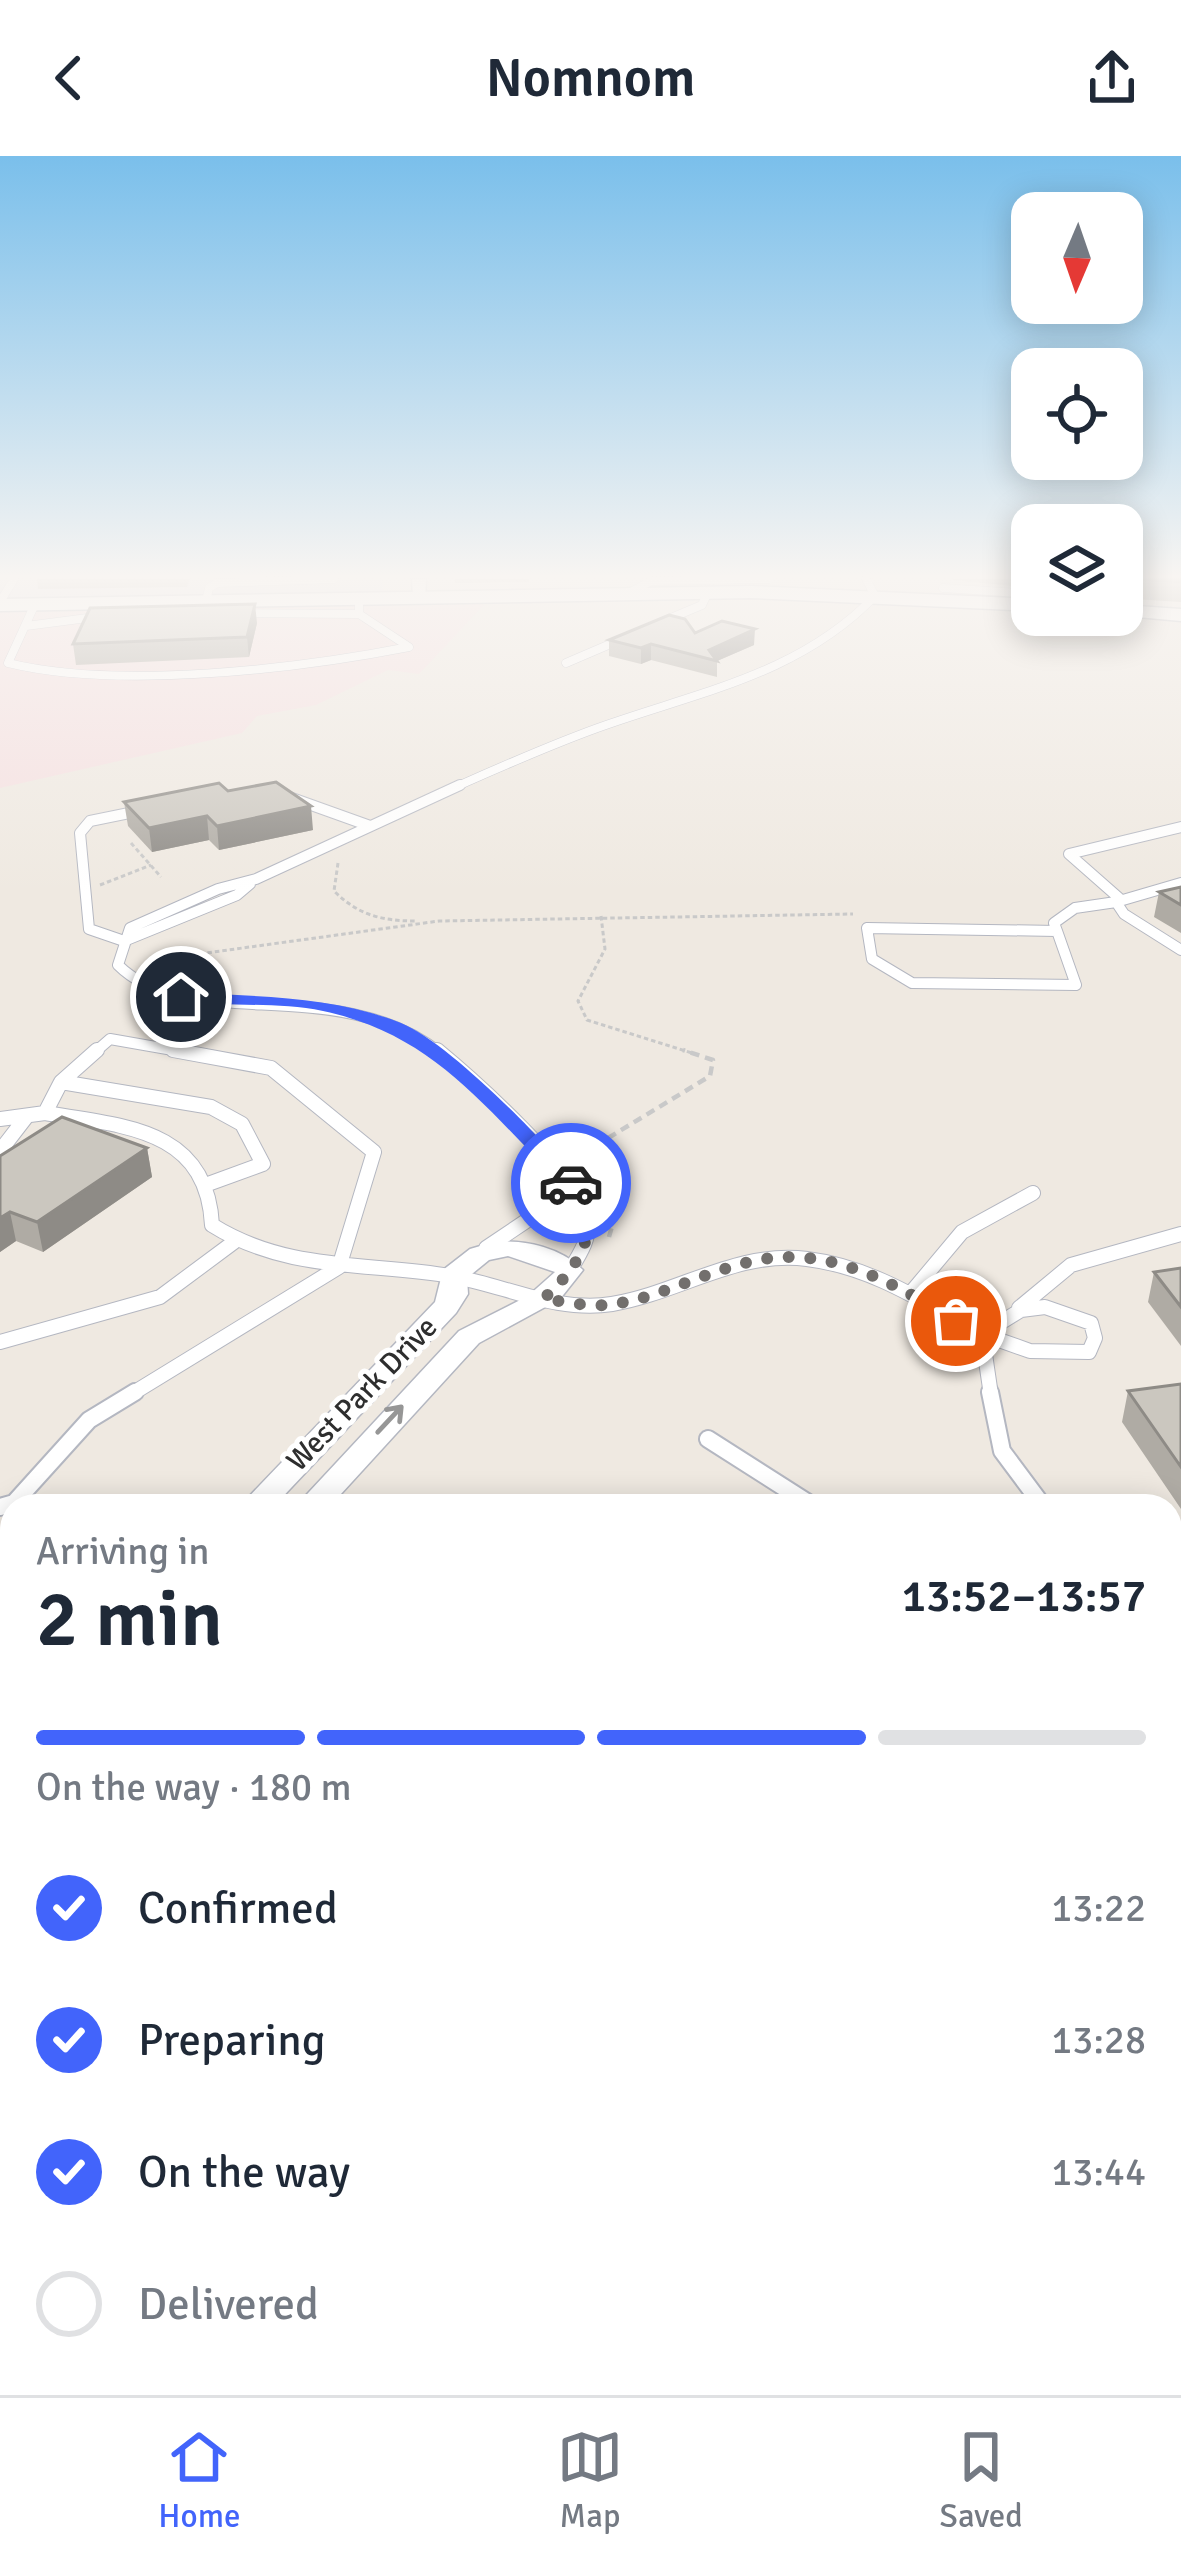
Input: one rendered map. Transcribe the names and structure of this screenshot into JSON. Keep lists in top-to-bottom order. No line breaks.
{"streets":{"street":["West Park Drive"]},"north":"bottom","page":{"header":"Nomnom","heading":["2 min","Arriving in","13:52–13:57"],"bar":"On the way · 180 m","list":[["Confirmed","13:22"],["Preparing","13:28"],["On the way","13:44"],"Delivered"],"tabs":["Home","Map","Saved"]}}
